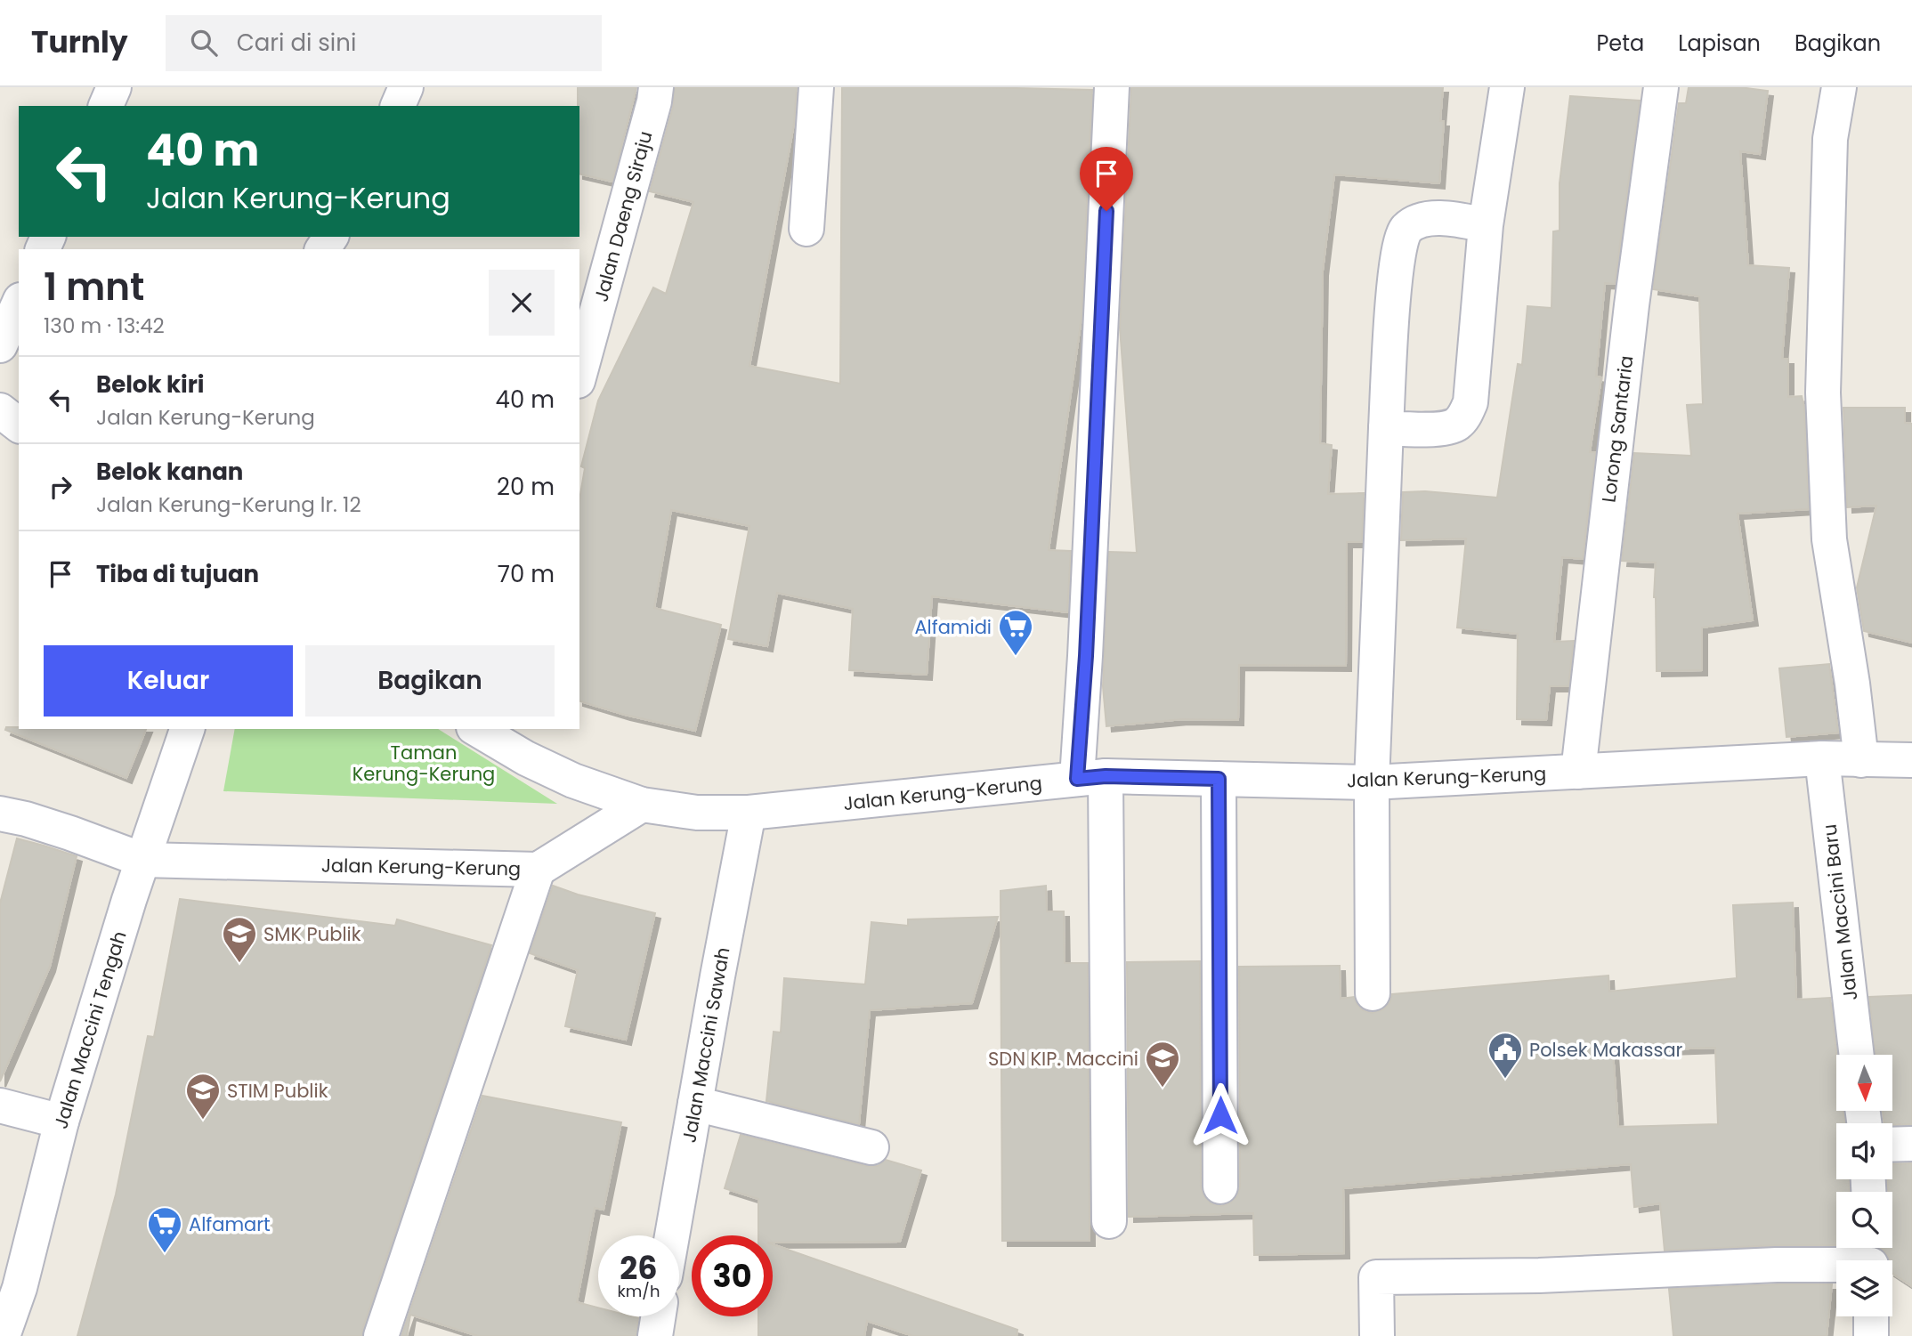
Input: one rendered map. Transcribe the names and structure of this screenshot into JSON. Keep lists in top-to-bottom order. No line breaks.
{"streets":{"street":["Jalan Daeng Siraju","Lorong Santaria","Jalan Kerung-Kerung","Jalan Maccini Baru","Jalan Maccini Tengah","Jalan Maccini Sawah"]},"crossings":[["Lorong Santaria","Jalan Kerung-Kerung"],["Jalan Kerung-Kerung","Jalan Maccini Baru"],["Jalan Kerung-Kerung","Jalan Maccini Tengah"],["Jalan Kerung-Kerung","Jalan Maccini Sawah"]],"parks":["Taman Kerung-Kerung"],"places":{"supermarket":["Alfamidi","Alfamart"],"school or university":["SMK Publik","SDN KIP. Maccini","STIM Publik"],"public building":["Polsek Makassar"]},"north":"bottom","page":{"header":"Turnly","search":"Cari di sini","nav":["Peta","Lapisan","Bagikan"],"turn":["40 m","Jalan Kerung-Kerung"],"heading":["1 mnt","130 m · 13:42"],"list":[{"name":"Belok kiri","note":"Jalan Kerung-Kerung","value":"40 m"},{"name":"Belok kanan","note":"Jalan Kerung-Kerung lr. 12","value":"20 m"},{"name":"Tiba di tujuan","value":"70 m"}],"buttons":["Keluar","Bagikan"],"speed":"26 km/h","limit":"30"}}
